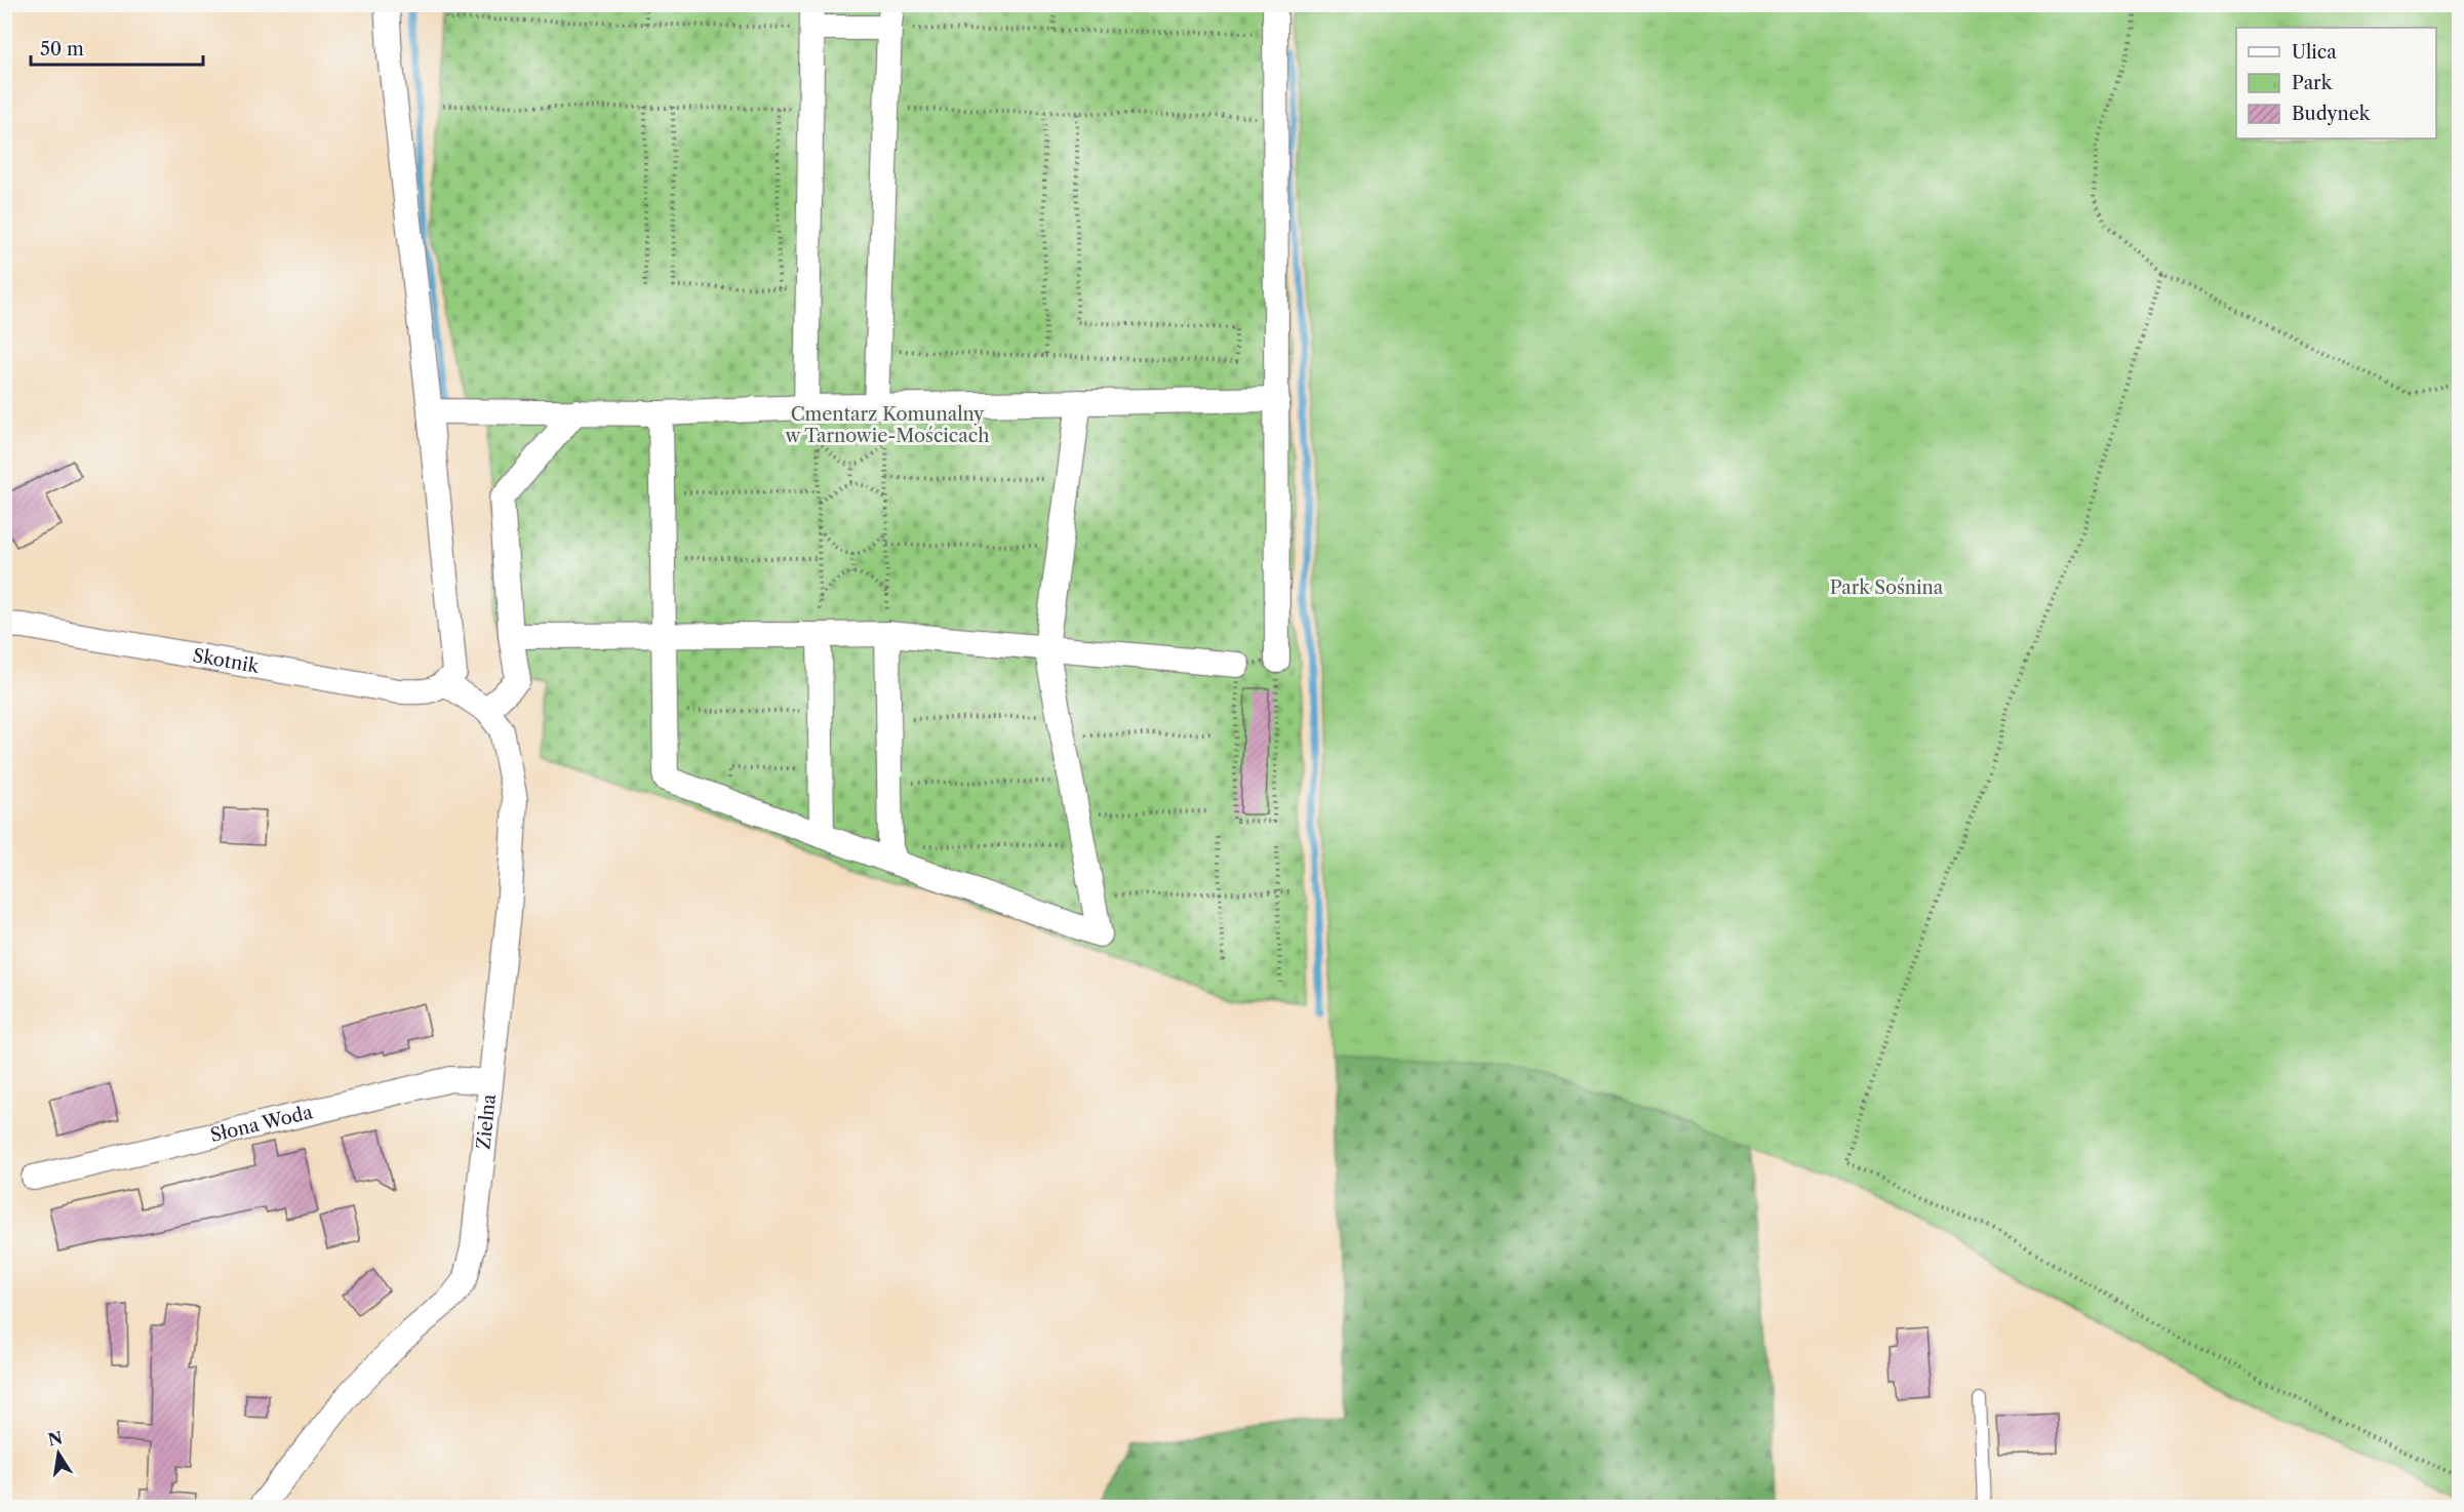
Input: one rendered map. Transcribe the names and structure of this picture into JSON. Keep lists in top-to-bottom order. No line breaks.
{"streets":{"street":["Skotnik","Zielna","Słona Woda"]},"crossings":[["Skotnik","Zielna"],["Zielna","Słona Woda"]],"parks":["Cmentarz Komunalny w Tarnowie-Mościcach","Park Sośnina"],"legend":["Ulica","Park","Budynek"],"scale_bar":"50 m","north":"top"}
